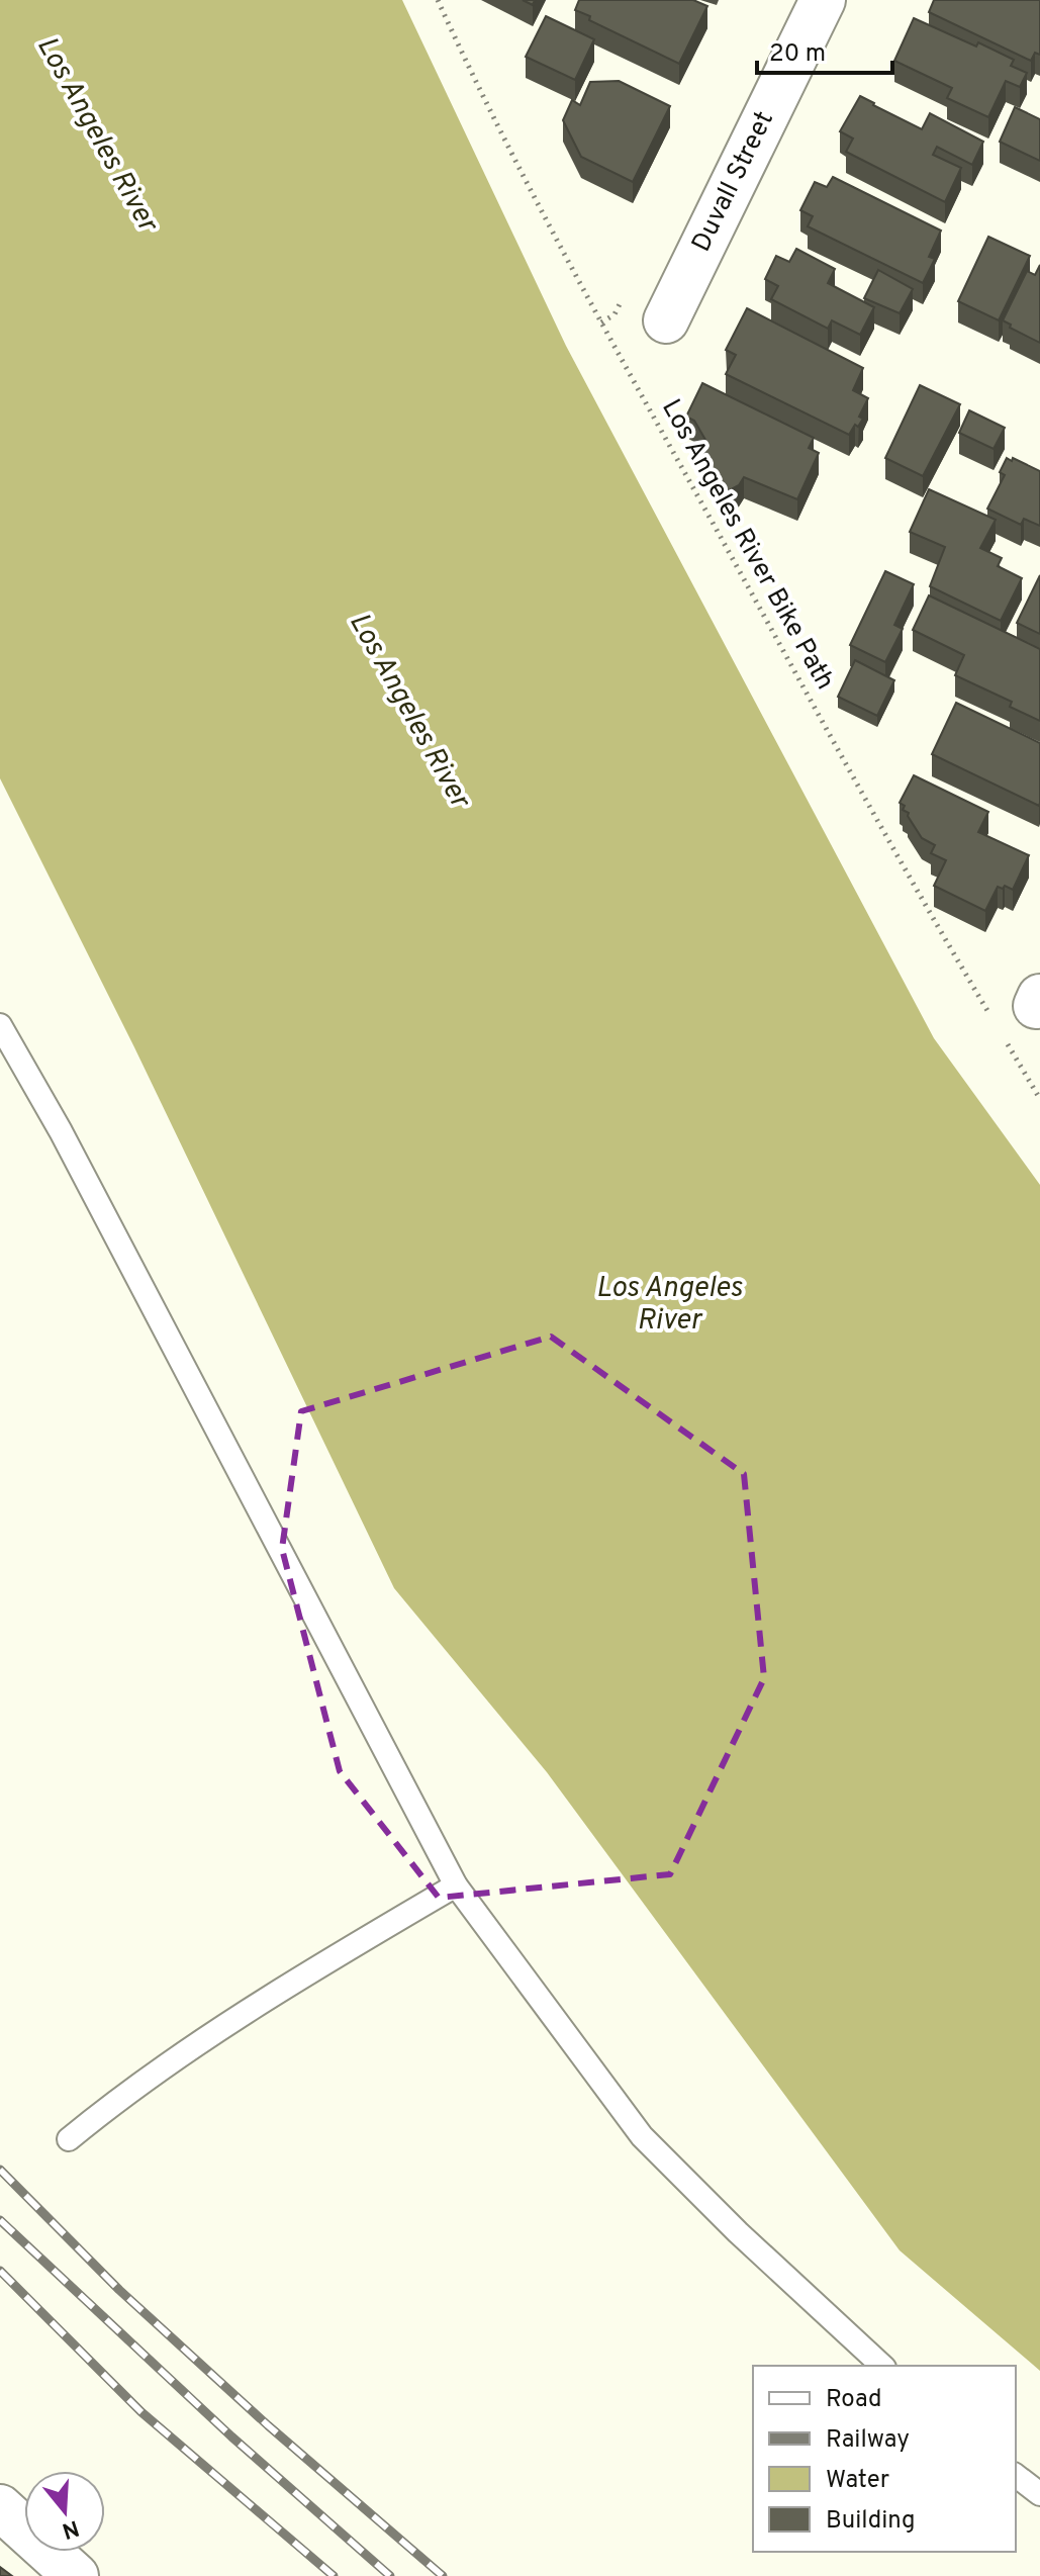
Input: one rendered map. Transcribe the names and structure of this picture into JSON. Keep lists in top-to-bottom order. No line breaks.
{"streets":{"street":["Duvall Street"],"path":["Los Angeles River Bike Path"]},"water":["Los Angeles River"],"legend":["Road","Railway","Water","Building"],"scale_bar":"20 m","north":"bottom"}
